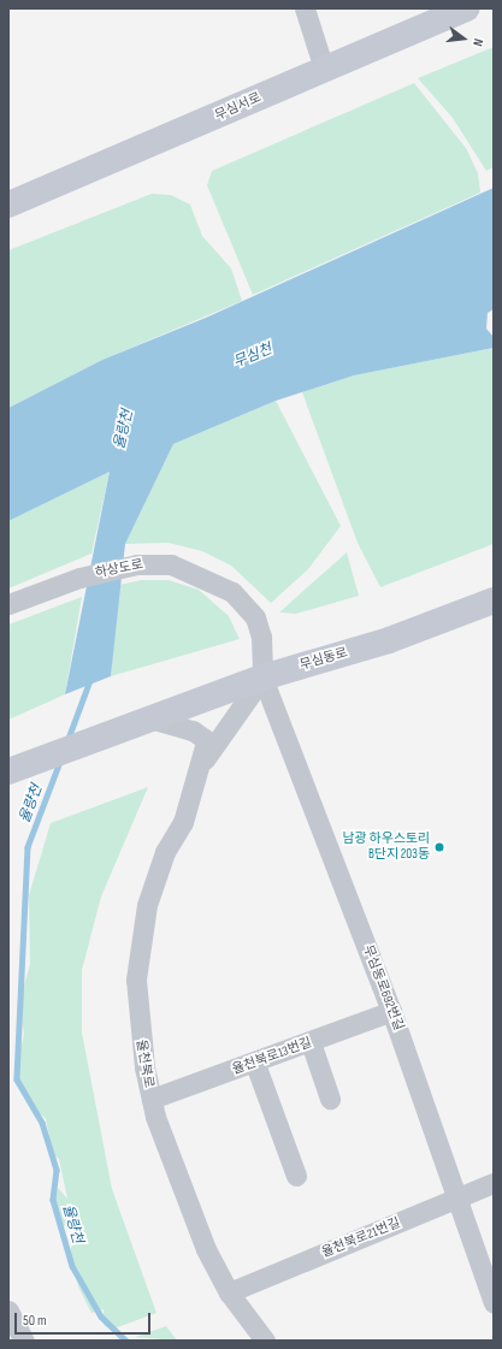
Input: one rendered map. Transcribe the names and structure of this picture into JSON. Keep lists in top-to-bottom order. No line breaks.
{"streets":{"main road":["무심서로","무심동로"],"street":["하상도로","무심동로692번길","율천북로13번길","율천북로","율천북로21번길"]},"crossings":[["하상도로","무심동로"],["하상도로","무심동로692번길"],["무심동로","무심동로692번길"],["무심동로692번길","율천북로13번길"],["무심동로692번길","율천북로21번길"],["율천북로13번길","율천북로"],["율천북로","율천북로21번길"]],"water":["무심천","율량천"],"places":["남광 하우스토리 B단지 203동"],"scale_bar":"50 m","north":"right"}
